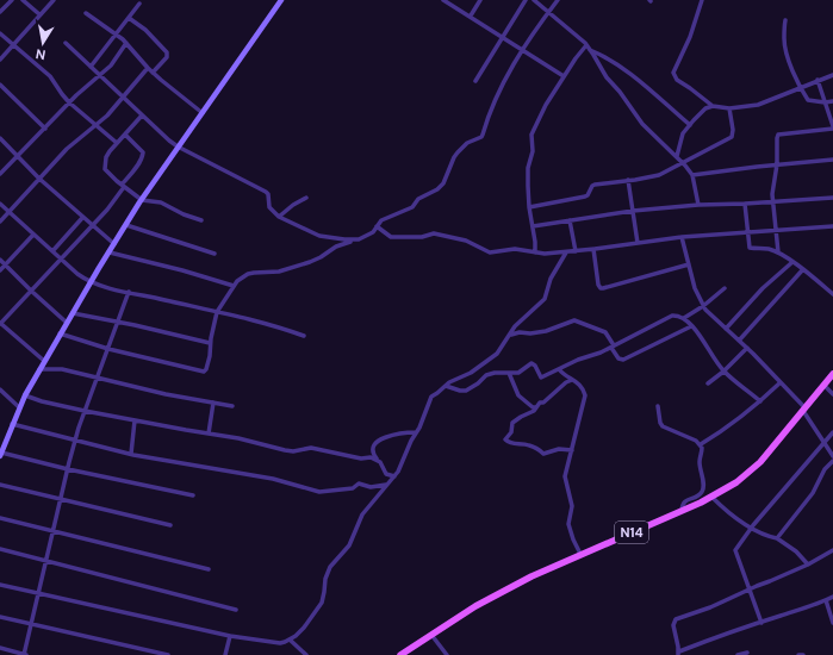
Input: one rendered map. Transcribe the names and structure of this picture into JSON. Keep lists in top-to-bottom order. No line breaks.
{"streets":{"main road":["N14"]},"north":"bottom"}
